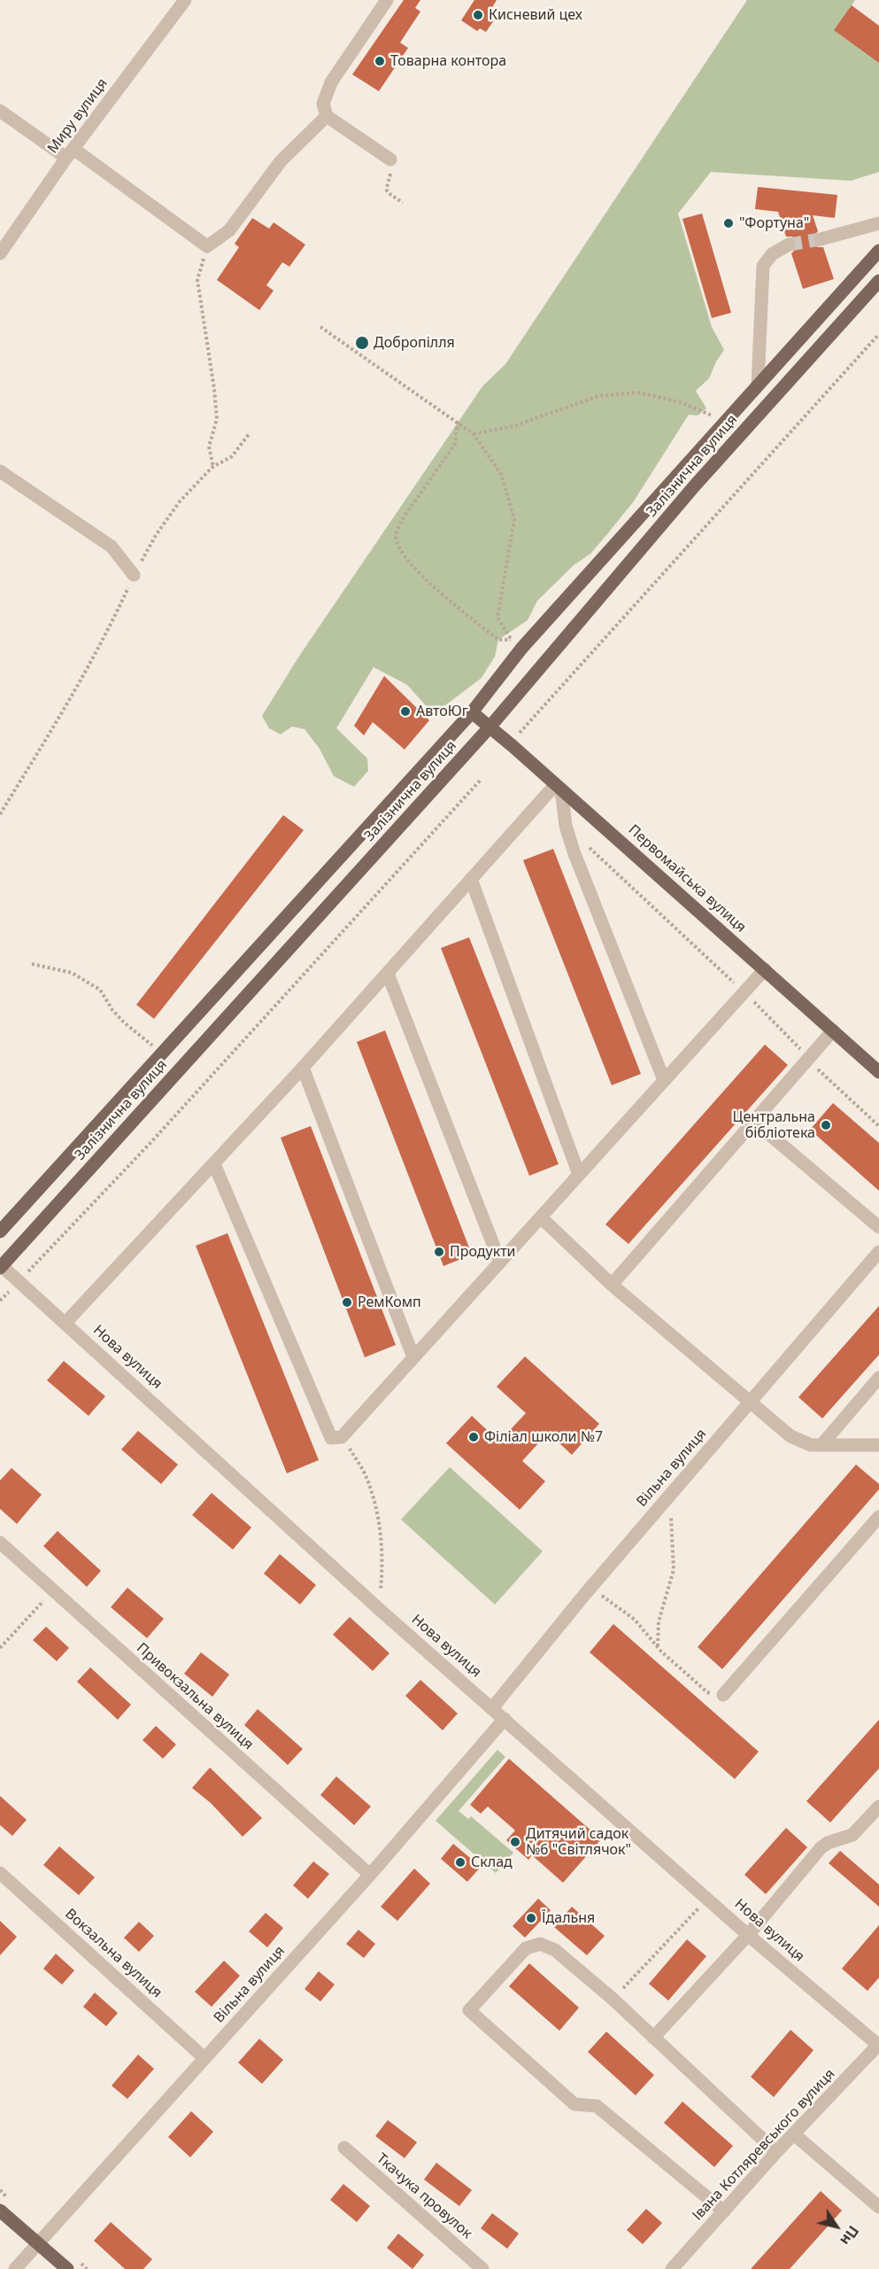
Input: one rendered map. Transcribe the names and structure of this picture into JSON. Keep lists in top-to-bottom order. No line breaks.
{"streets":{"main road":["Залізнична вулиця","Первомайська вулиця"],"street":["Миру вулиця","Нова вулиця","Вільна вулиця","Привокзальна вулиця","Вокзальна вулиця","Івана Котляревського вулиця","Ткачука провулок"]},"crossings":[["Залізнична вулиця","Первомайська вулиця"],["Залізнична вулиця","Нова вулиця"],["Нова вулиця","Вільна вулиця"],["Нова вулиця","Івана Котляревського вулиця"],["Вільна вулиця","Привокзальна вулиця"],["Вільна вулиця","Вокзальна вулиця"]],"places":["Кисневий цех","Товарна контора","\"Фортуна\"","Добропілля","АвтоЮг","Центральна бібліотека","Продукти","РемКомп","Філіал школи №7","Дитячий садок №6 \"Світлячок\"","Склад","Їдальня"],"north":"bottom right"}
